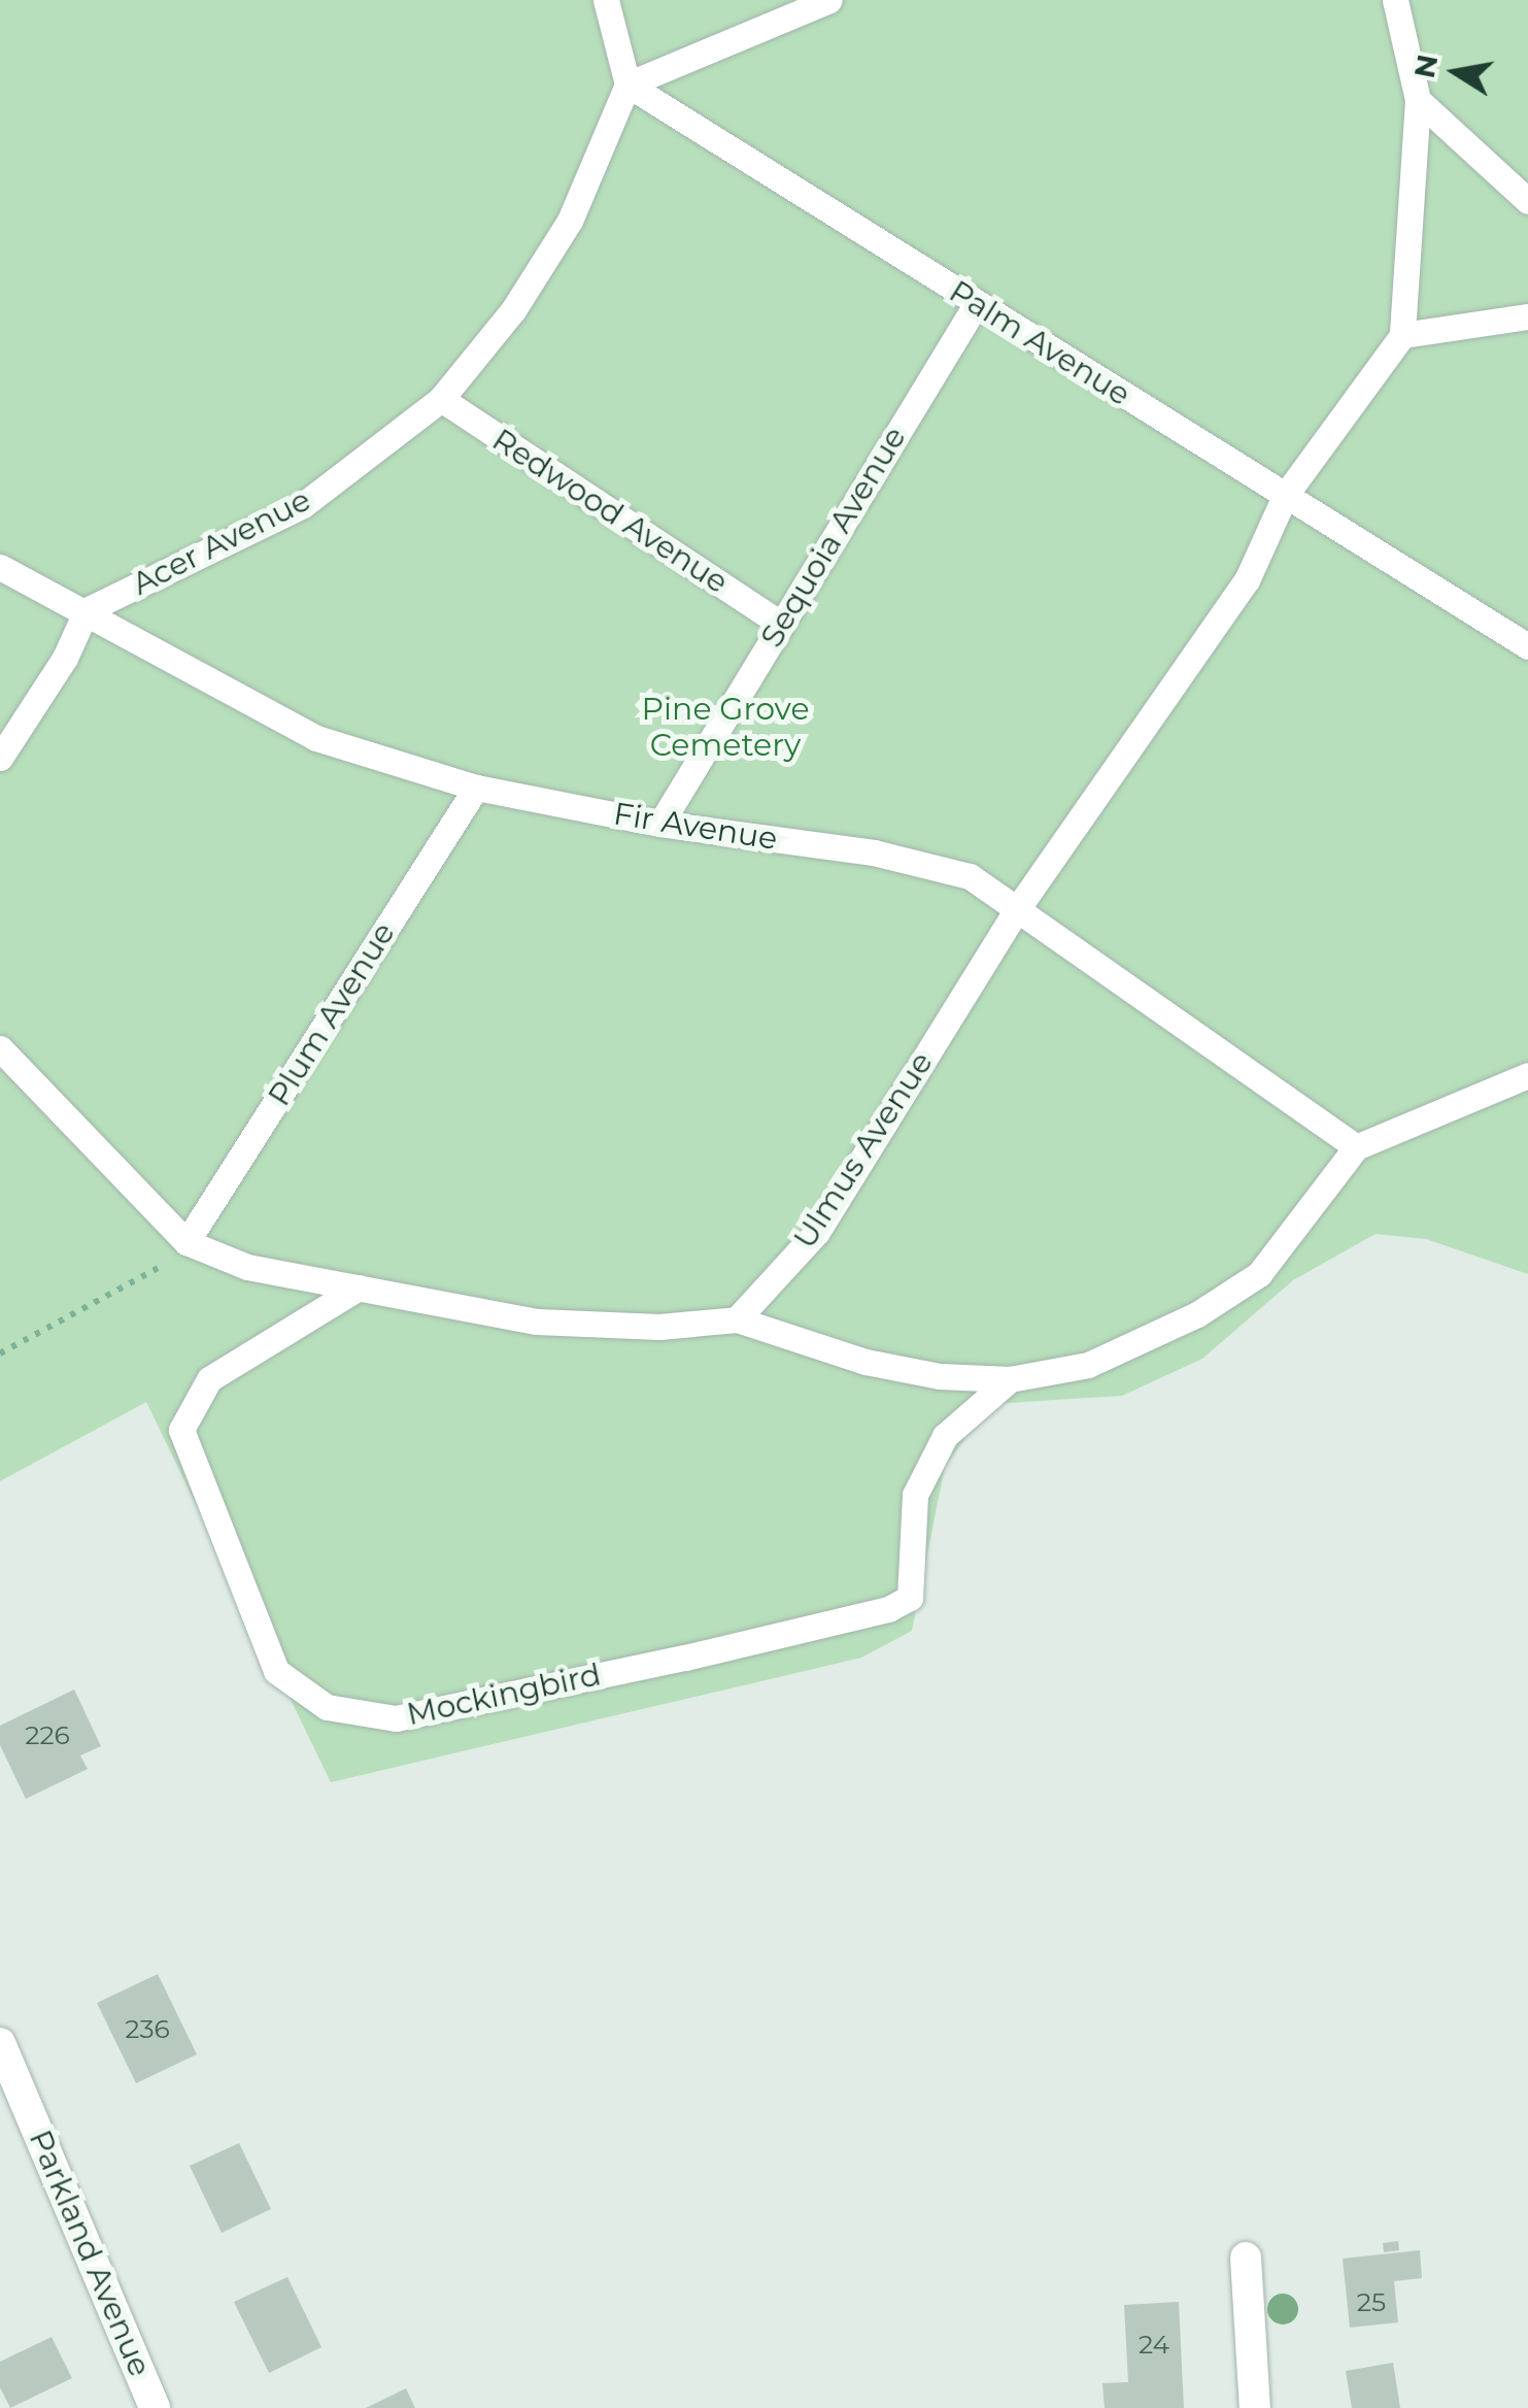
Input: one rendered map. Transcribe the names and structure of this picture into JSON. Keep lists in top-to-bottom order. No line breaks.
{"streets":{"main road":["Parkland Avenue"],"lane":["Palm Avenue","Redwood Avenue","Sequoia Avenue","Acer Avenue","Fir Avenue","Plum Avenue","Ulmus Avenue","Mockingbird"]},"crossings":[["Palm Avenue","Sequoia Avenue"],["Palm Avenue","Acer Avenue"],["Palm Avenue","Ulmus Avenue"],["Redwood Avenue","Sequoia Avenue"],["Redwood Avenue","Acer Avenue"],["Sequoia Avenue","Fir Avenue"],["Acer Avenue","Fir Avenue"],["Fir Avenue","Plum Avenue"],["Fir Avenue","Ulmus Avenue"]],"parks":["Pine Grove Cemetery"],"house_numbers":["226","236","25","24"],"north":"left"}
